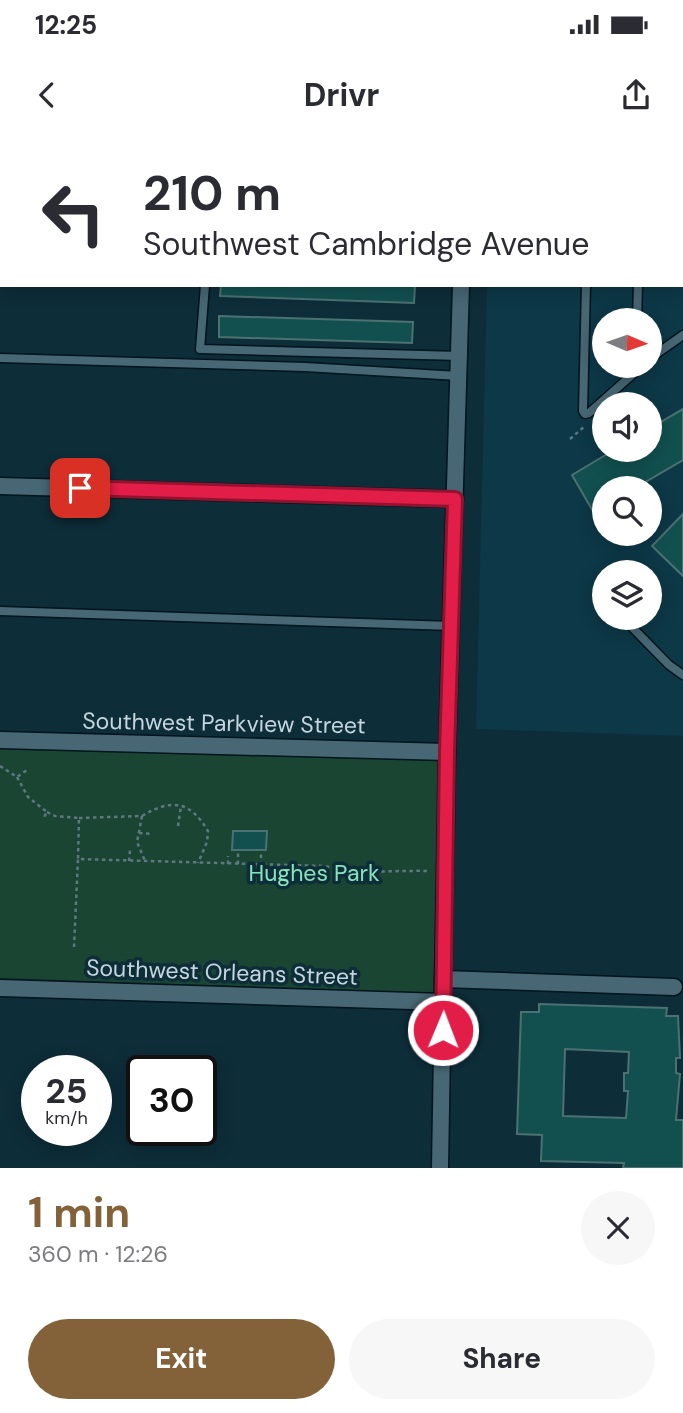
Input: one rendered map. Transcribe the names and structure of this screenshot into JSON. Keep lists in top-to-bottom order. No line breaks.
{"streets":{"street":["Southwest Parkview Street","Southwest Orleans Street"]},"parks":["Hughes Park"],"north":"right","page":{"status":"12:25","header":"Drivr","turn":["210 m","Southwest Cambridge Avenue"],"speed":"25 km/h","limit":"30","heading":["1 min","360 m · 12:26"],"buttons":["Exit","Share"]}}
